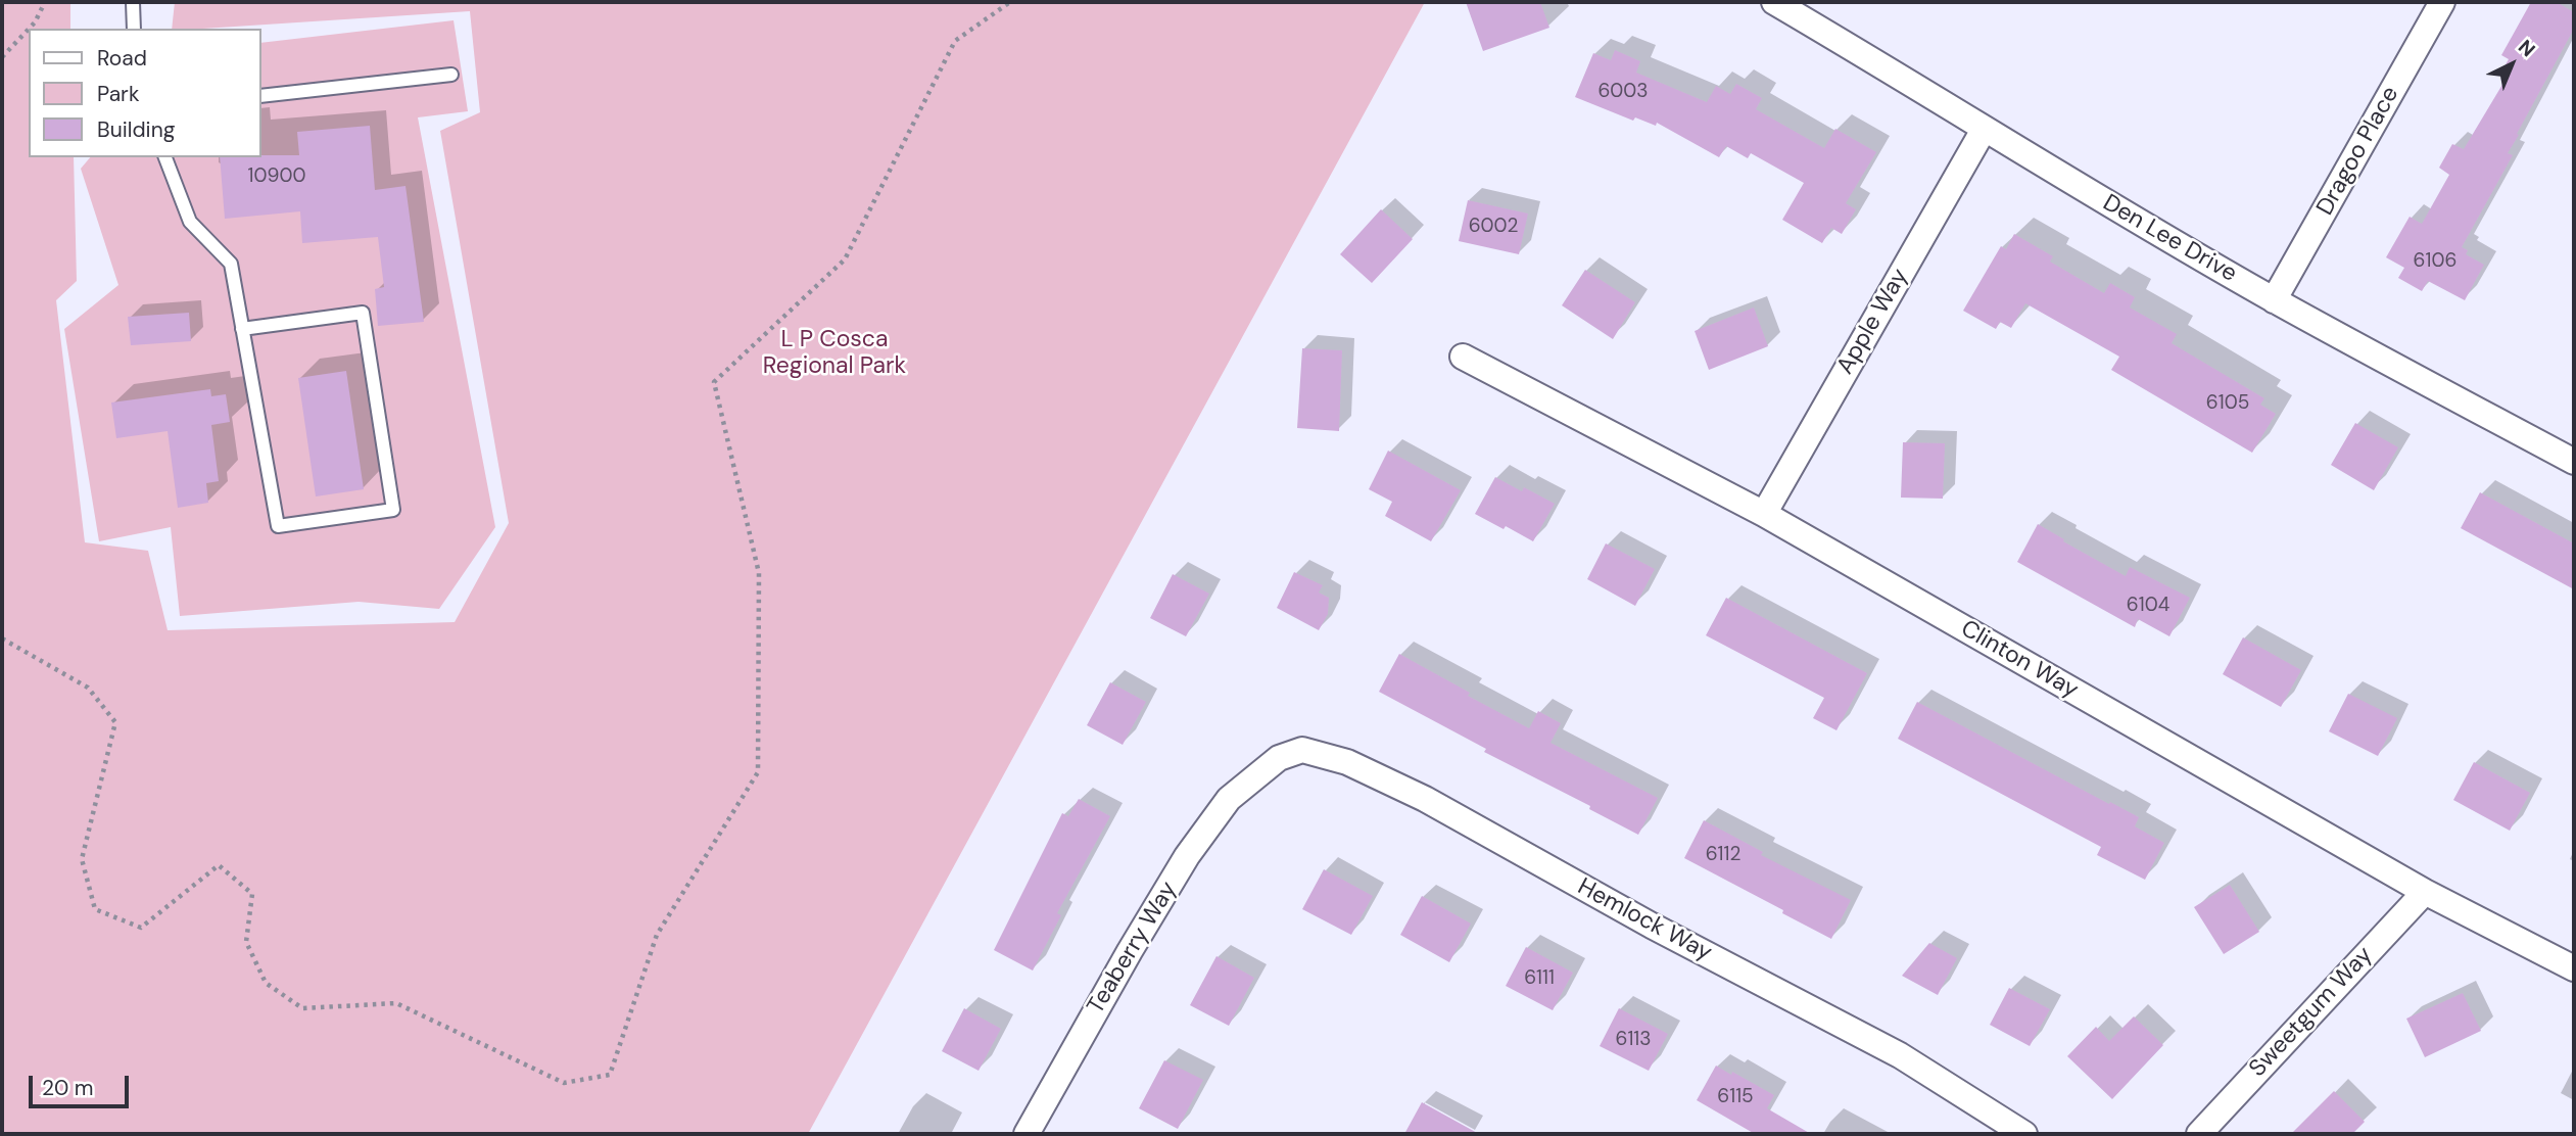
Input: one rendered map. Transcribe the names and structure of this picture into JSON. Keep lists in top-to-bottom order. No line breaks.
{"streets":{"street":["Dragoo Place","Den Lee Drive","Apple Way","Clinton Way","Hemlock Way","Teaberry Way","Sweetgum Way"]},"crossings":[["Dragoo Place","Den Lee Drive"],["Den Lee Drive","Apple Way"],["Apple Way","Clinton Way"],["Clinton Way","Sweetgum Way"],["Hemlock Way","Teaberry Way"]],"parks":["L P Cosca Regional Park"],"house_numbers":["6003","10900","6002","6106","6105","6104","6112","6111","6113","6115"],"legend":["Road","Park","Building"],"scale_bar":"20 m","north":"top right"}
